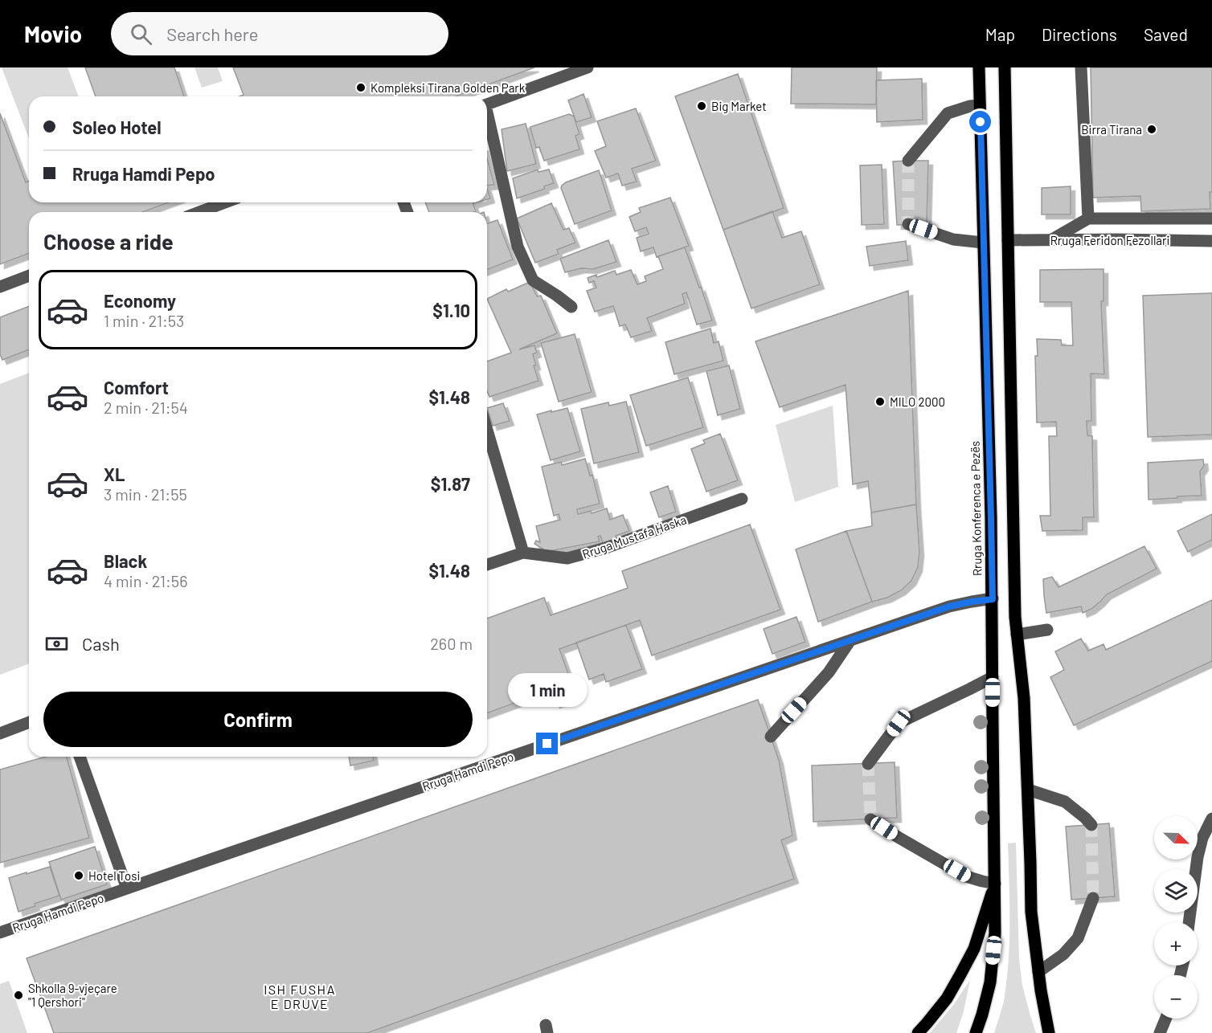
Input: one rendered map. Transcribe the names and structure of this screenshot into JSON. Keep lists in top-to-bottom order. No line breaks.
{"streets":{"main road":["Rruga Konferenca e Pezës"],"street":["Rruga Feridon Fezollari","Rruga Mustafa Haska","Rruga Hamdi Pepo"]},"crossings":[["Rruga Konferenca e Pezës","Rruga Hamdi Pepo"]],"districts":["ISH FUSHA E DRUVE"],"places":["Kompleksi Tirana Golden Park","Big Market","Birra Tirana","MILO 2000","Hotel Tosi","Shkolla 9-vjeçare \"1 Qershori\""],"north":"bottom right","page":{"header":"Movio","search":"Search here","nav":["Map","Directions","Saved"],"banner":["Soleo Hotel","Rruga Hamdi Pepo"],"heading":"Choose a ride","list":[{"name":"Economy","note":"1 min · 21:53","value":"$1.10"},{"name":"Comfort","note":"2 min · 21:54","value":"$1.48"},{"name":"XL","note":"3 min · 21:55","value":"$1.87"},{"name":"Black","note":"4 min · 21:56","value":"$1.48"}],"pay":["Cash","260 m"],"bubble":"1 min","buttons":"Confirm","map_buttons":["+","−"]}}
